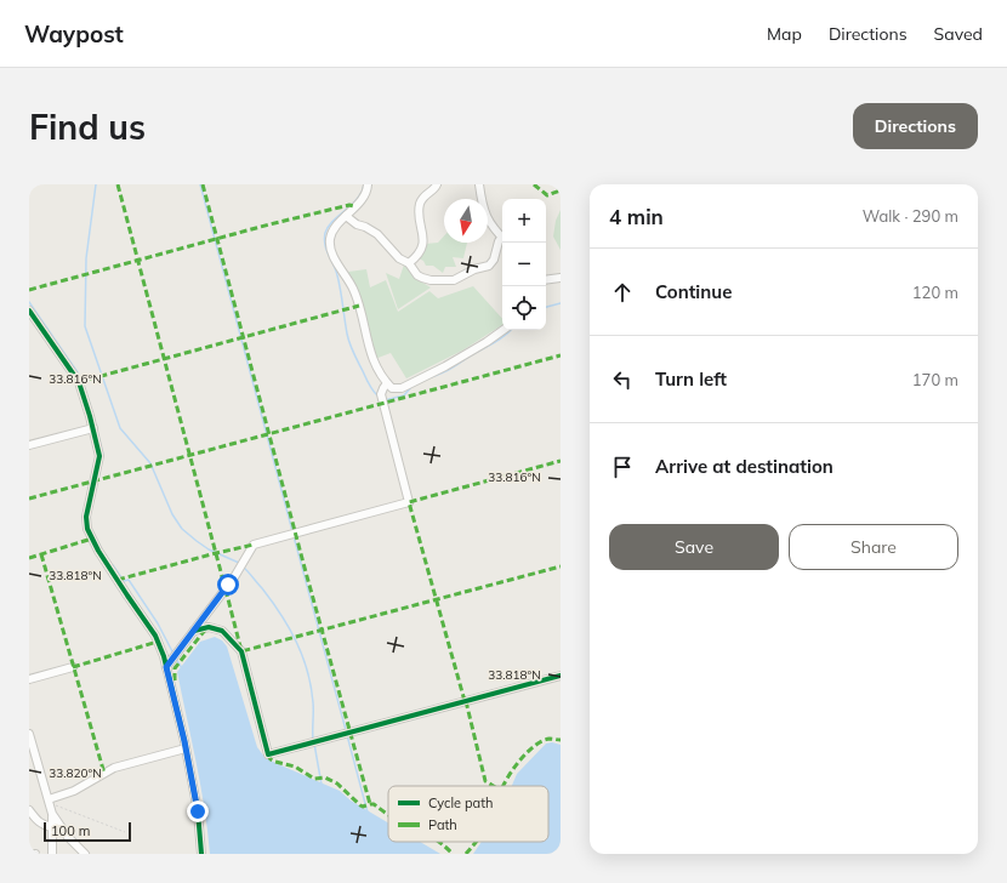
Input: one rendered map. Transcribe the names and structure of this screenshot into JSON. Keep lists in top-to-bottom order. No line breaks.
{"legend":["Cycle path","Path"],"scale_bar":"100 m","north":"bottom","page":{"header":"Waypost","nav":["Map","Directions","Saved"],"buttons":["Directions",["Save","Share"]],"title":"Find us","heading":["4 min","Walk · 290 m"],"map_buttons":["+","−"],"list":[["Continue","120 m"],["Turn left","170 m"],"Arrive at destination"],"scale":"100 m"},"coordinates":["33.816°N","33.818°N","33.820°N"]}
